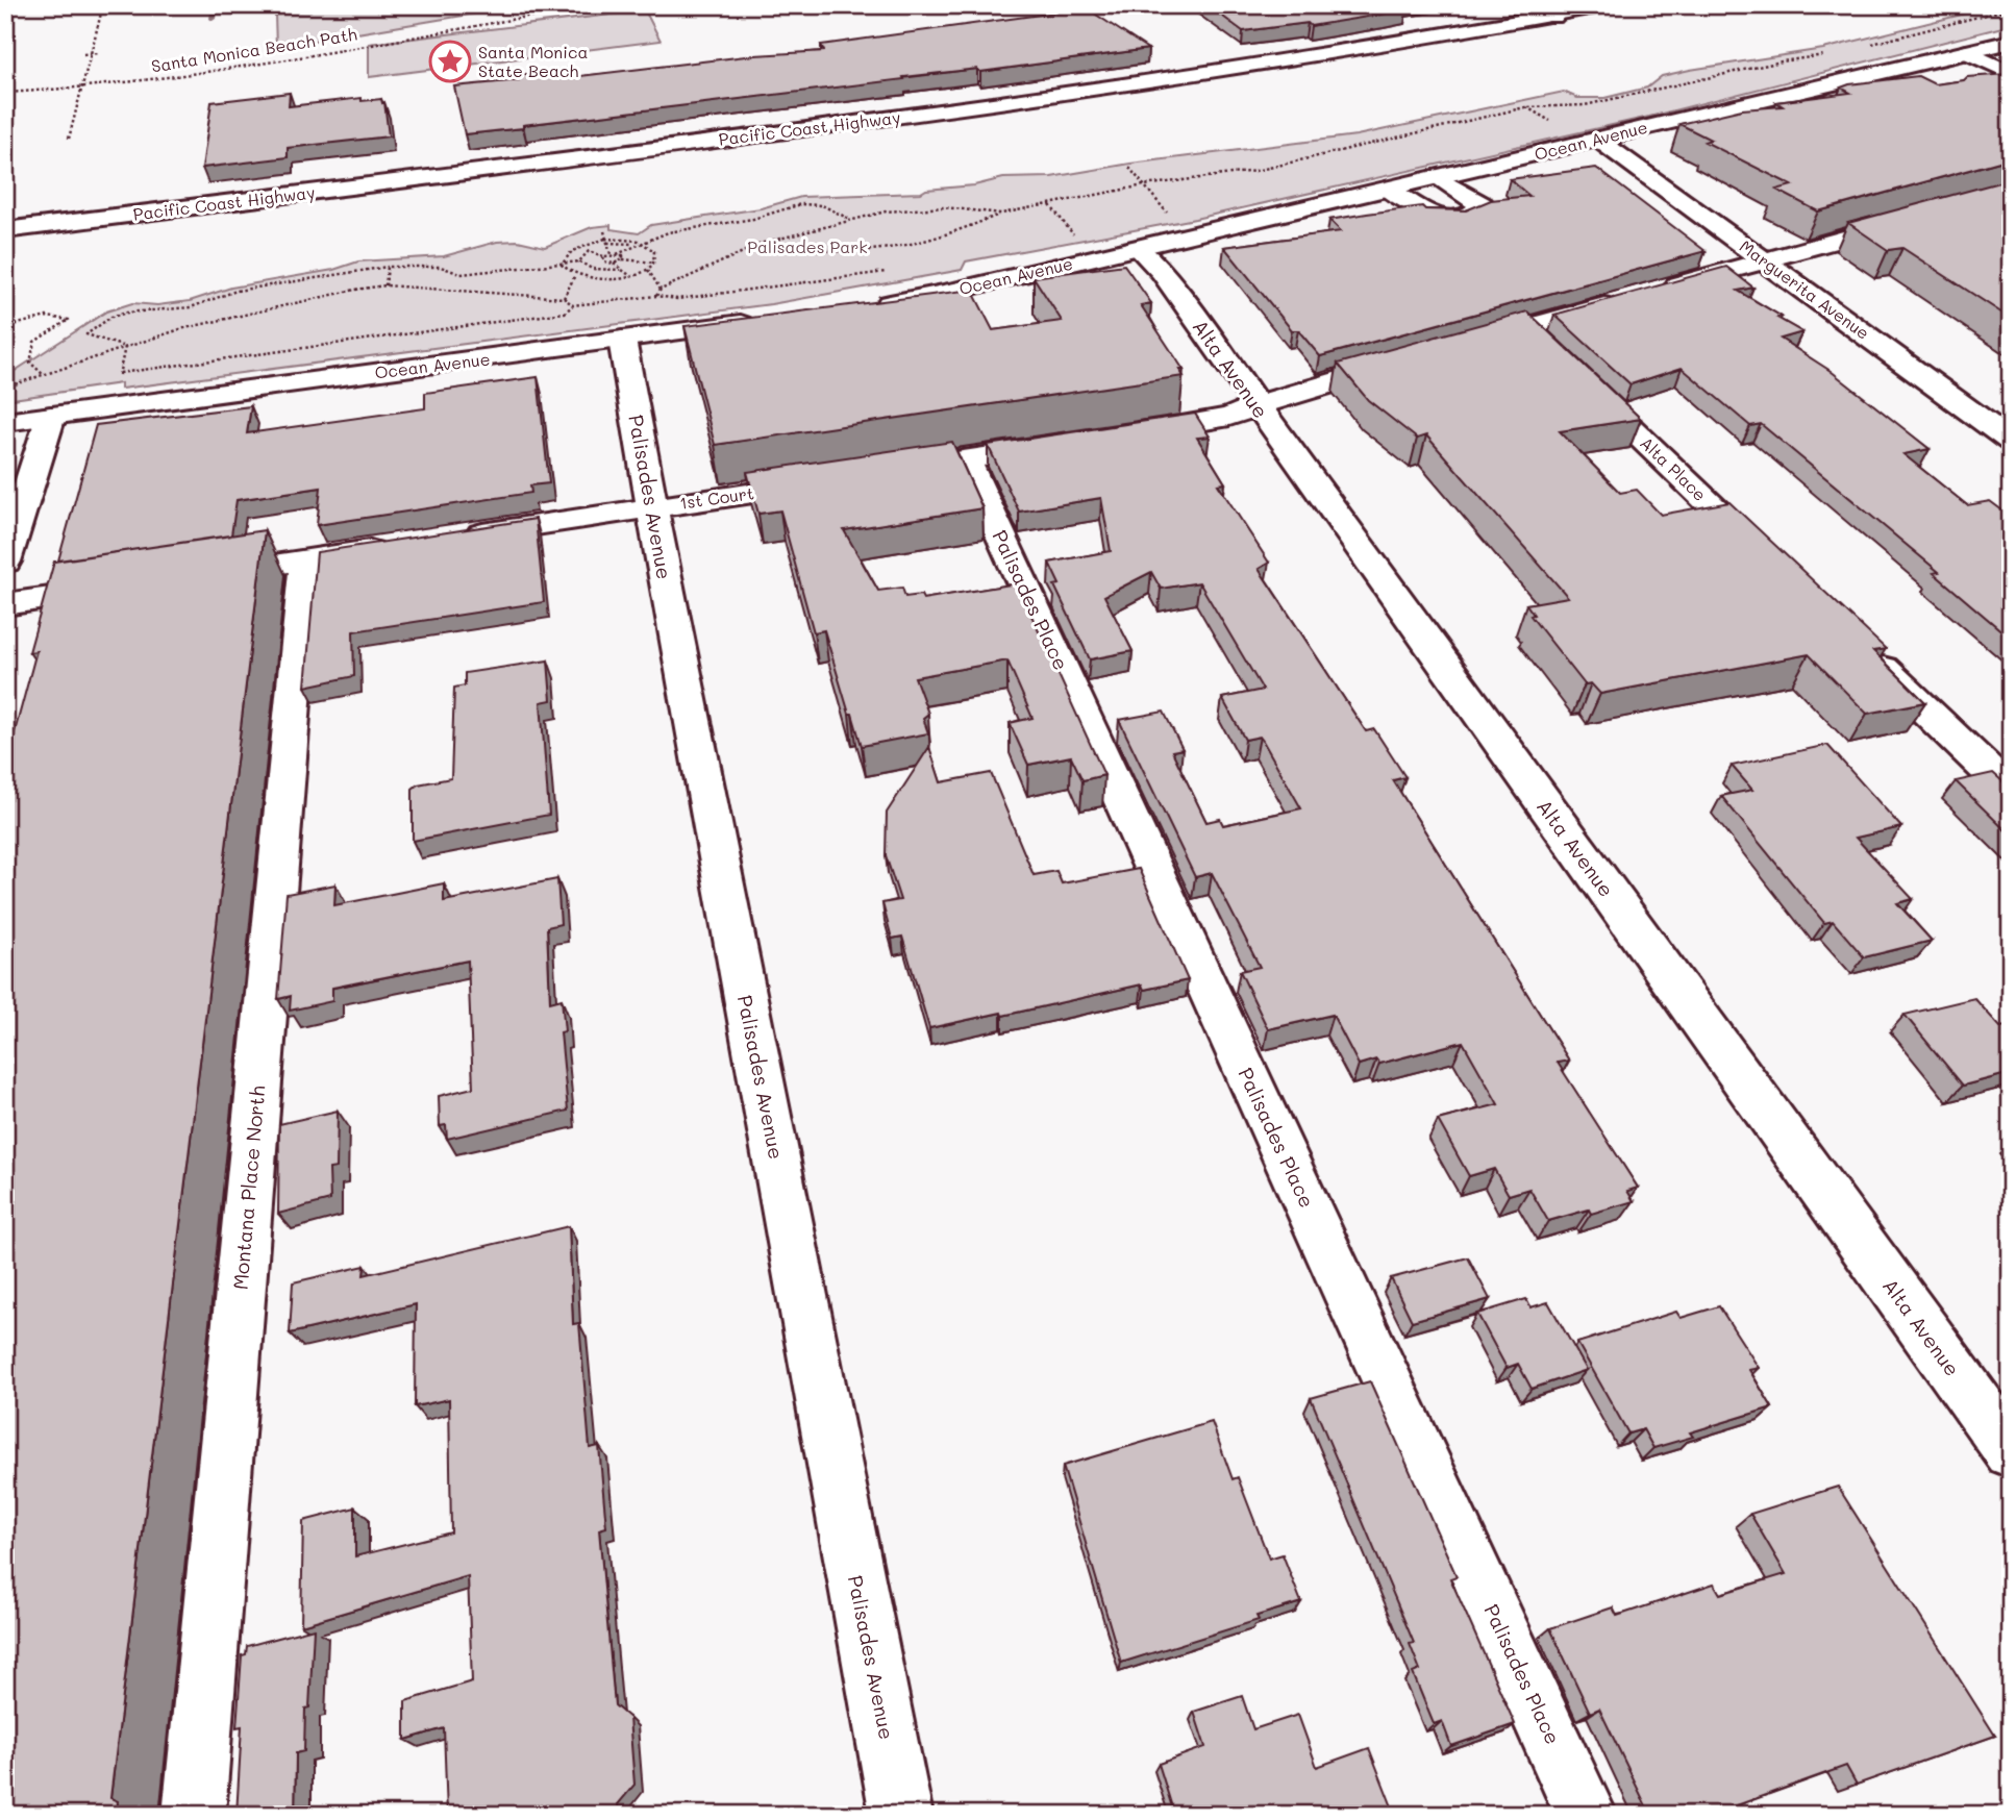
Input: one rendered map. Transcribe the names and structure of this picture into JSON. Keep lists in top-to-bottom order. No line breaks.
{"streets":{"main road":["Pacific Coast Highway","Ocean Avenue","Marguerita Avenue","Alta Avenue","Alta Place","Palisades Avenue","1st Court","Palisades Place","Montana Place North"],"path":["Santa Monica Beach Path"]},"crossings":[["Ocean Avenue","Marguerita Avenue"],["Ocean Avenue","Alta Avenue"],["Ocean Avenue","Palisades Avenue"],["Palisades Avenue","1st Court"]],"parks":["Palisades Park"],"places":{"place":["Santa Monica State Beach"]}}
